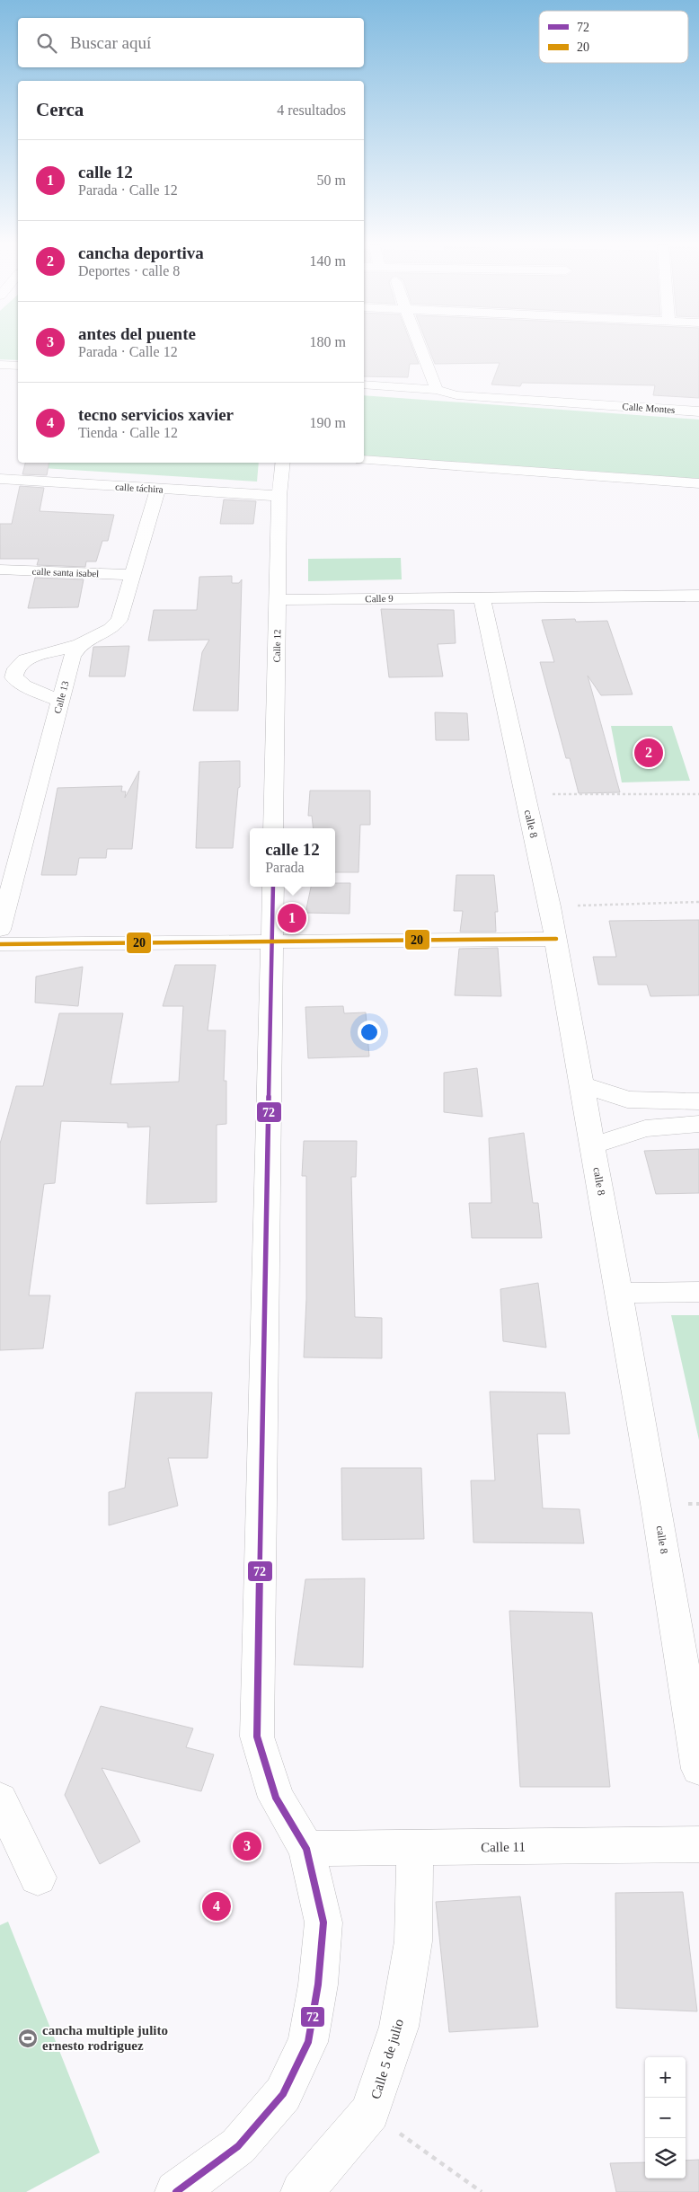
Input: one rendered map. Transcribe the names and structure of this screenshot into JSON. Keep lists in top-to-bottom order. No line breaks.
{"streets":{"street":["Calle Montes","calle táchira","calle santa isabel","Calle 9","Calle 12","Calle 13","calle 8","Calle 11","Calle 5 de julio"]},"crossings":[["calle táchira","Calle 12"],["Calle 9","Calle 12"],["Calle 9","calle 8"],["Calle 11","Calle 5 de julio"]],"places":{"sports":["cancha multiple julito ernesto rodriguez"]},"lines":["transit line 72","transit line 20"],"legend":["72","20"],"page":{"search":"Buscar aquí","heading":["Cerca","4 resultados"],"list":[{"mark":"1","name":"calle 12","note":"Parada · Calle 12","value":"50 m"},{"mark":"2","name":"cancha deportiva","note":"Deportes · calle 8","value":"140 m"},{"mark":"3","name":"antes del puente","note":"Parada · Calle 12","value":"180 m"},{"mark":"4","name":"tecno servicios xavier","note":"Tienda · Calle 12","value":"190 m"}],"pins":["2","1","3","4"],"popup":["calle 12","Parada"],"map_buttons":["+","−"]}}
